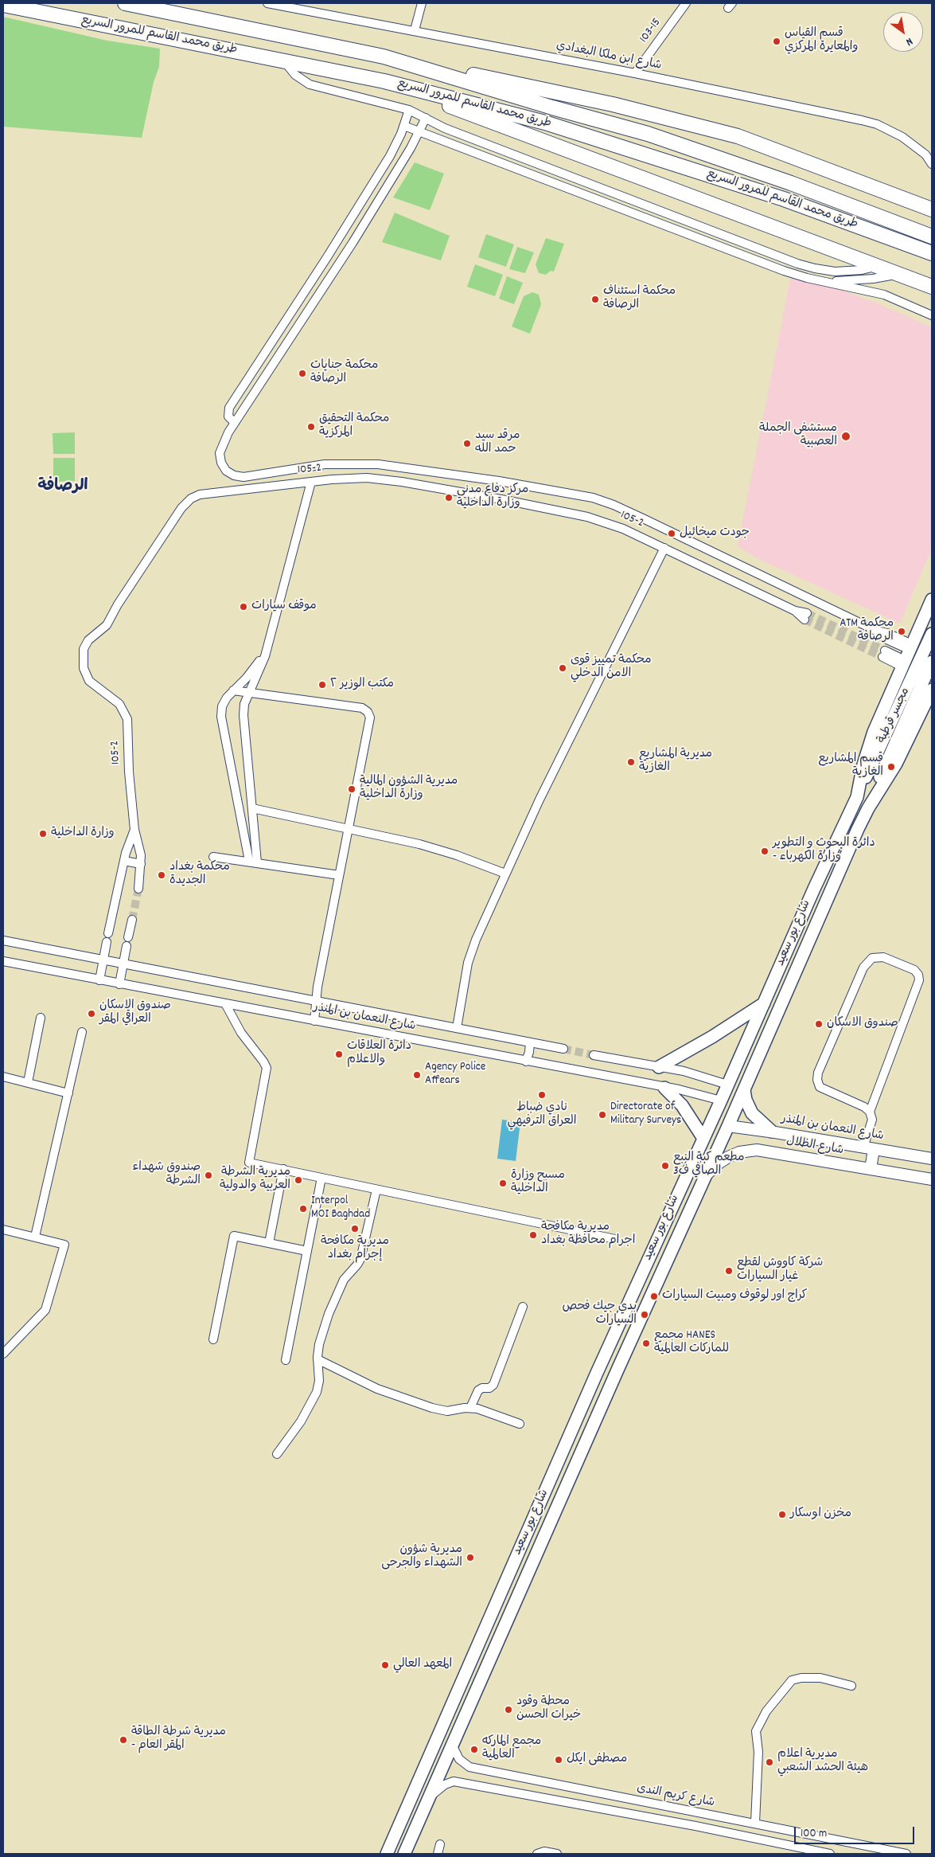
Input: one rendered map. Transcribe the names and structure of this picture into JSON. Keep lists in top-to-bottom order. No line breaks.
{"streets":{"highway":["طريق محمد القاسم للمرور السريع"],"main road":["مجسر قرطبة","شارع بور سعيد"],"street":["103-15","شارع ابن ملكا البغدادي","105-2","شارع النعمان بن المنذر","شارع الظلال","شارع كريم الندى"]},"crossings":[["103-15","شارع ابن ملكا البغدادي"],["مجسر قرطبة","شارع بور سعيد"],["شارع بور سعيد","شارع النعمان بن المنذر"],["شارع بور سعيد","شارع الظلال"],["شارع بور سعيد","شارع كريم الندى"]],"districts":["الرصافة"],"places":["قسم القياس والمعايرة المركزي","محكمة استئناف الرصافة","محكمة جنايات الرصافة","محكمة التحقيق المركزية","مستشفى الجملة العصبية","مرقد سيد حمد الله","مركز دفاع مدني وزارة الداخلية","جودت ميخائيل","موقف سيارات","ATM محكمة الرصافة","محكمة تمييز قوى الامن الدخلي","مكتب الوزير ٢","مديرية المشاريع الغازية","قسم المشاريع الغازية","مديرية الشؤون المالية وزارة الداخلية","وزارة الداخلية","دائرة البحوث و التطوير - وزارة الكهرباء","محكمة بغداد الجديدة","صندوق الاسكان العراقي المقر","صندوق الاسكان","دائرة العلاقات والاعلام","Agency Police Affears","نادي ضباط العراق الترفيهي","Directorate of Military Surveys","مطعم كبة النبع الصافي ف3","صندوق شهداء الشرطة","مديرية الشرطة العربية والدولية","مسبح وزارة الداخلية","Interpol MOI Baghdad","مديرية مكافحة إجرام بغداد","مديرية مكافحة اجرام محافظة بغداد","شركة كاووش لقطع غيار السيارات","كراج اور لوقوف ومبيت السيارات","بدي جيك فحص السيارات","مجمع HANES للماركات العالمية","مخزن اوسكار","مديرية شؤون الشهداء والجرحى","المعهد العالي","محطة وقود خيرات الحسن","مديرية شرطة الطاقة - المقر العام","مجمع الماركه العالمية","مصطفى ايكل","مديرية اعلام هيئة الحشد الشعبي"],"scale_bar":"100 m","north":"bottom right"}
